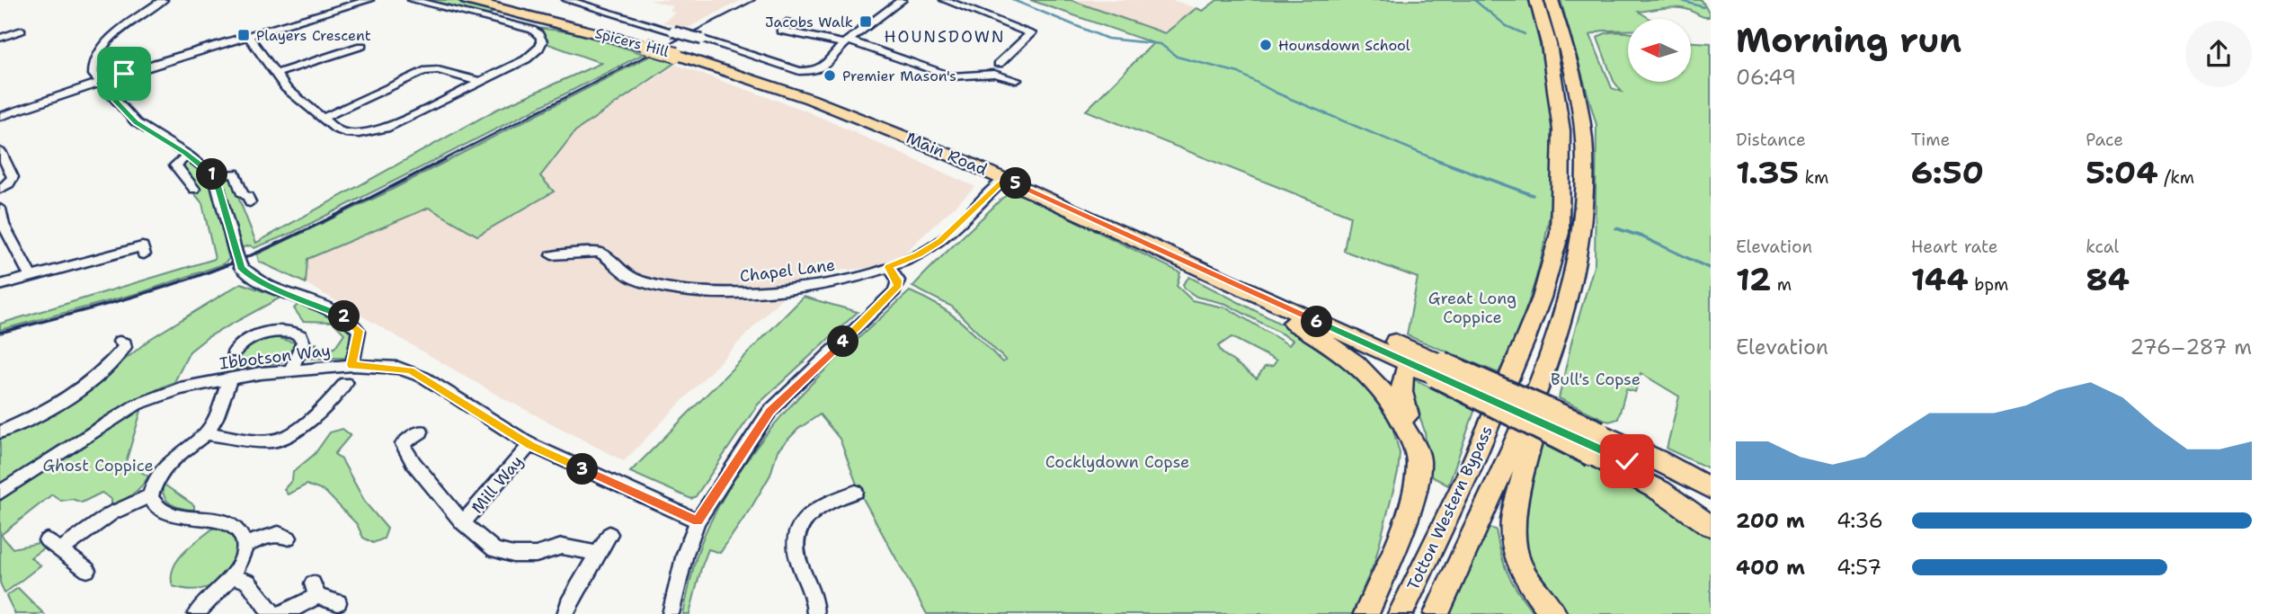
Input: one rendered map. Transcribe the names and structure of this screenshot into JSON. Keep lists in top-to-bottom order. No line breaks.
{"streets":{"main road":["Spicers Hill","Main Road","Totton Western Bypass"],"street":["Chapel Lane","Ibbotson Way","Mill Way"]},"crossings":[["Spicers Hill","Main Road"],["Main Road","Chapel Lane"],["Ibbotson Way","Mill Way"]],"districts":["HOUNSDOWN"],"parks":["Great Long Coppice","Bull's Copse","Cocklydown Copse","Ghost Coppice"],"places":{"transit":["Jacobs Walk","Players Crescent"],"other":["Hounsdown School","Premier Mason's"]},"north":"left","page":{"heading":["Morning run","06:49"],"stats":[["Distance","1.35 km"],["Time","6:50"],["Pace","5:04 /km"],["Elevation","12 m"],["Heart rate","144 bpm"],["kcal","84"]],"pins":["1","5","2","6","4","3"],"chart":["Elevation","276–287 m"],"list":[{"name":"200 m","note":"4:36"},{"name":"400 m","note":"4:57"}]}}
